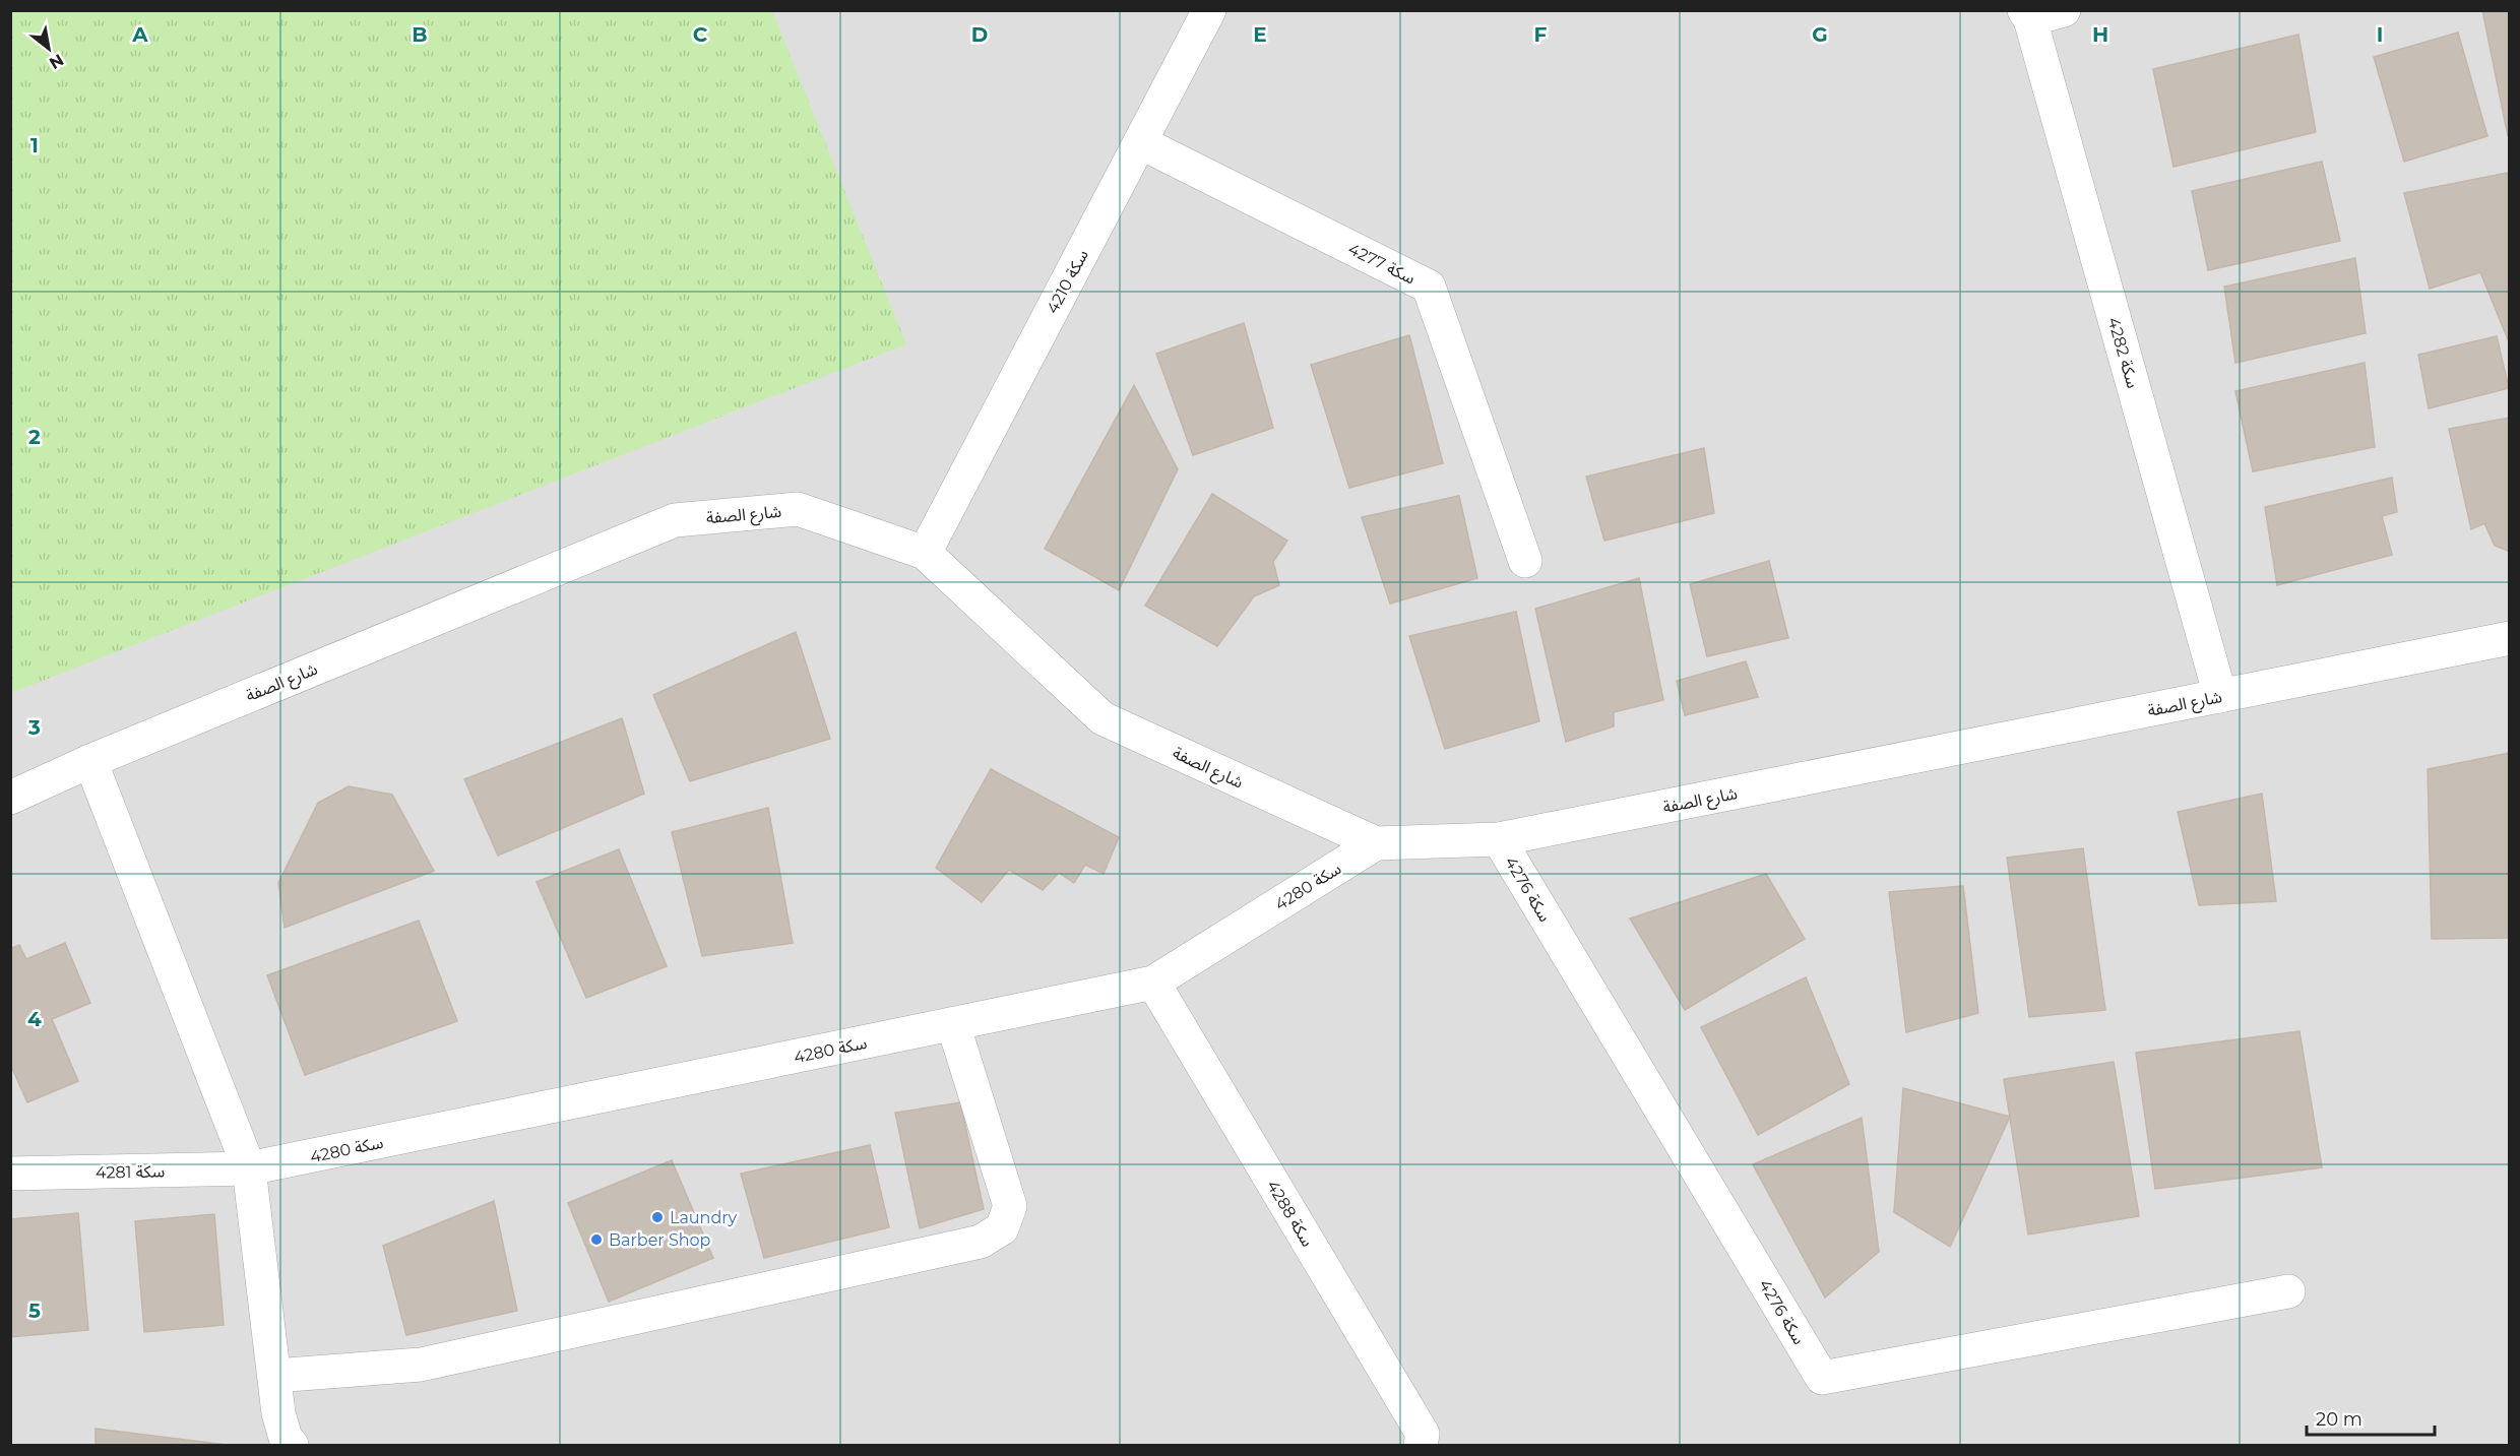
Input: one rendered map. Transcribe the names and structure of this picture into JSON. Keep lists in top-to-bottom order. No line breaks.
{"streets":{"street":["سكة 4277","سكة 4210","سكة 4282","شارع الصفة","سكة 4280","سكة 4276","سكة 4281","سكة 4288"]},"crossings":[["سكة 4277","سكة 4210"],["سكة 4210","شارع الصفة"],["سكة 4282","شارع الصفة"],["شارع الصفة","سكة 4280"],["شارع الصفة","سكة 4276"],["سكة 4280","سكة 4281"],["سكة 4280","سكة 4288"]],"places":["Laundry","Barber Shop"],"scale_bar":"20 m","north":"bottom right","grid":{"columns":["A","B","C","D","E","F","G","H","I"],"rows":["1","2","3","4","5"]}}
